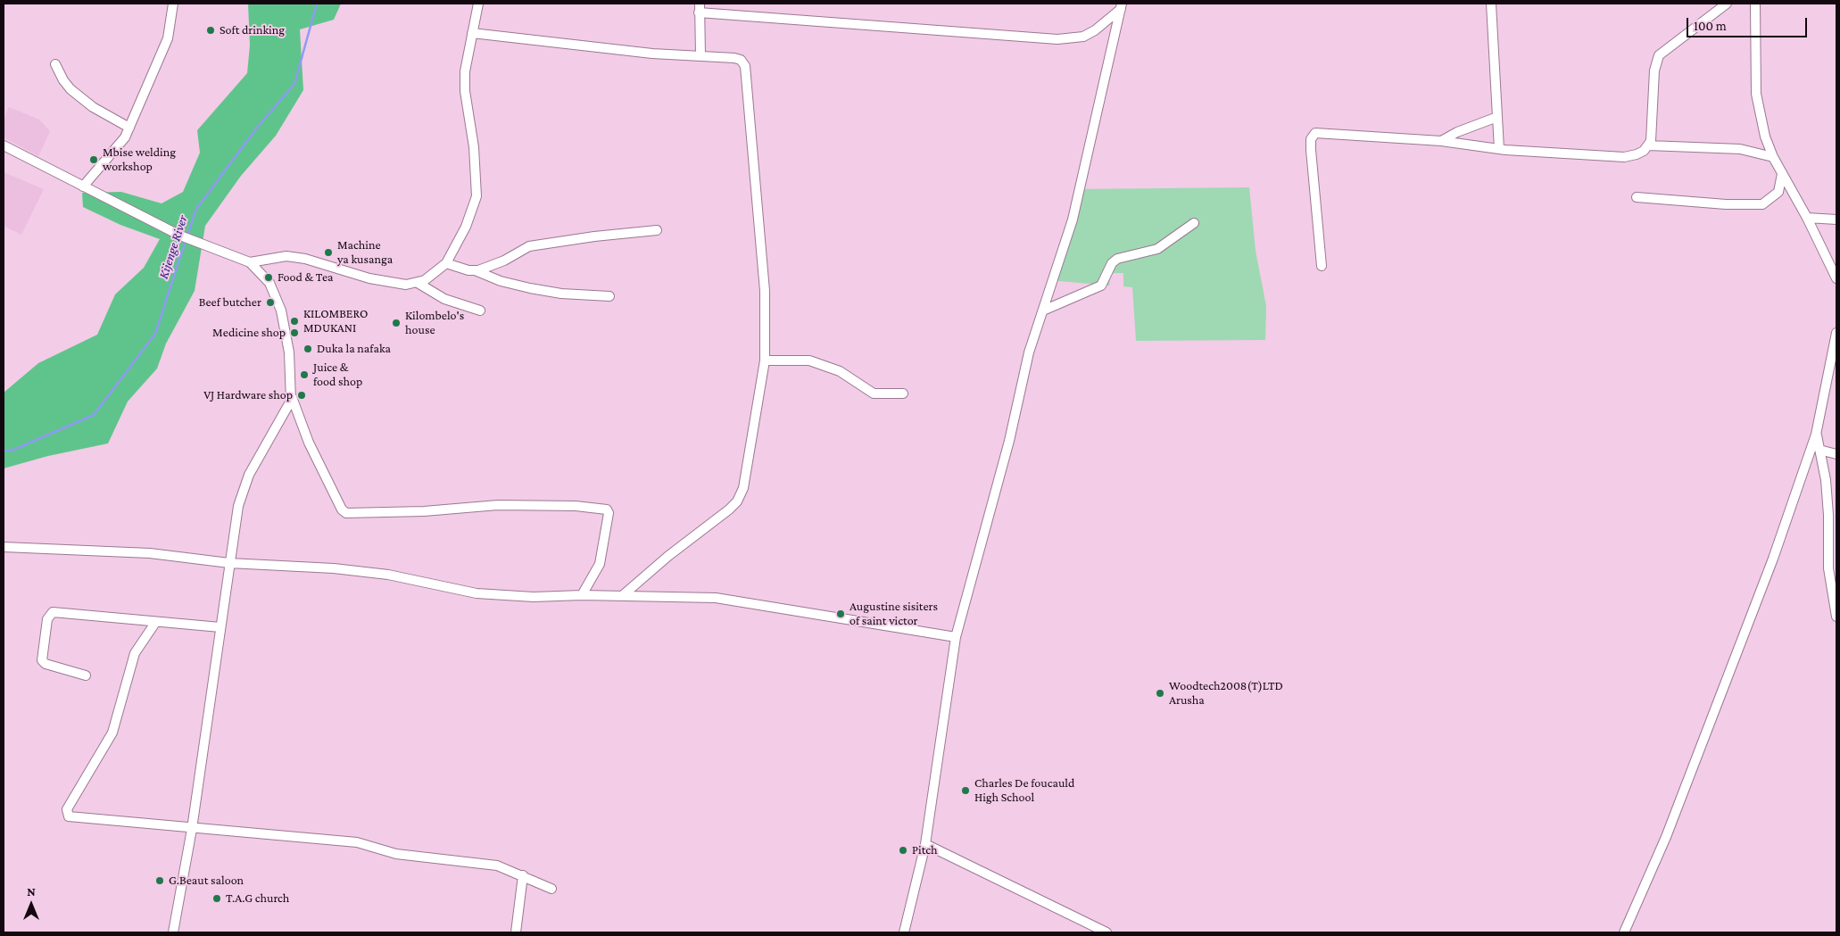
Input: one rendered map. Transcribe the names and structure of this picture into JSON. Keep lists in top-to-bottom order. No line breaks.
{"water":["Kijenge River"],"places":["Soft drinking","Mbise welding workshop","Machine ya kusanga","Food & Tea","Beef butcher","KILOMBERO MDUKANI","Kilombelo's house","Medicine shop","Duka la nafaka","Juice & food shop","VJ Hardware shop","Augustine sisiters of saint victor","Woodtech2008(T)LTD Arusha","Charles De foucauld High School","Pitch","G.Beaut saloon","T.A.G church"],"scale_bar":"100 m","north":"top"}
